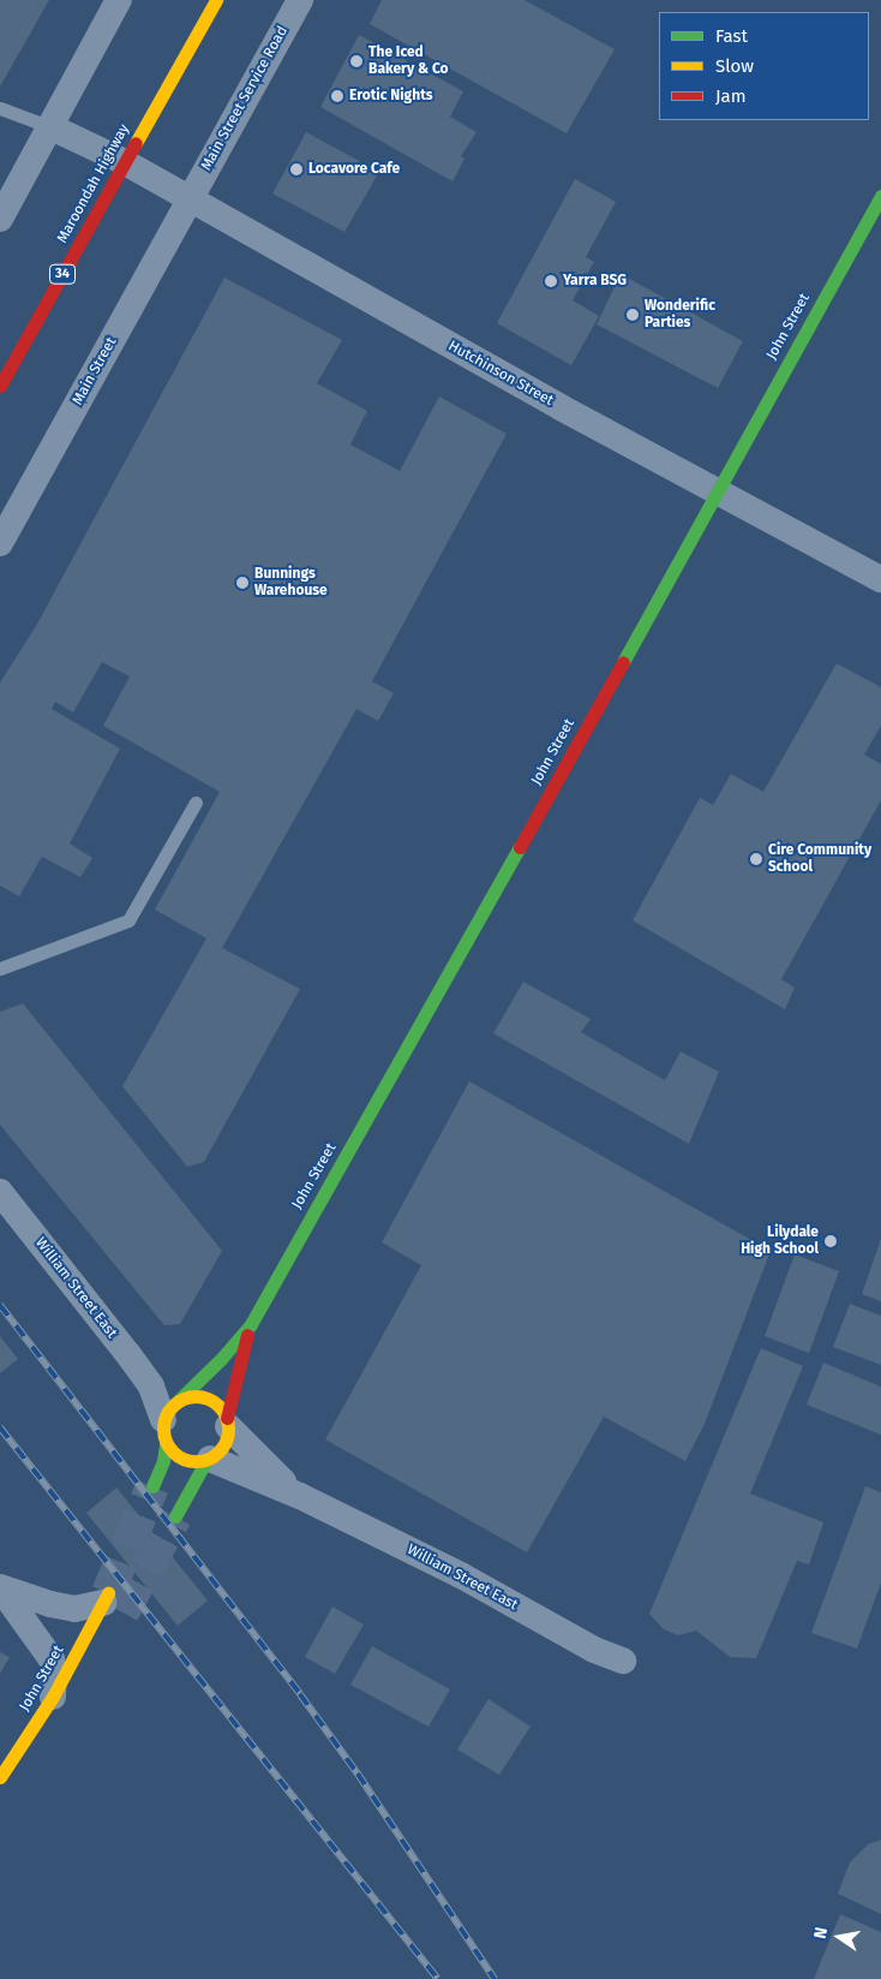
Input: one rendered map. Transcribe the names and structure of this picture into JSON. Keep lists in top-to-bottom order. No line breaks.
{"streets":{"main road":["Maroondah Highway","34","John Street"],"street":["Main Street Service Road","Main Street","Hutchinson Street","William Street East"]},"crossings":[["Main Street Service Road","Main Street"],["Main Street Service Road","Hutchinson Street"],["Maroondah Highway","Hutchinson Street"],["John Street","Hutchinson Street"],["John Street","William Street East"],["Main Street","Hutchinson Street"]],"places":["The Iced Bakery & Co","Erotic Nights","Locavore Cafe","Yarra BSG","Wonderific Parties","Bunnings Warehouse","Cire Community School","Lilydale High School"],"legend":["Fast","Slow","Jam"],"north":"left"}
